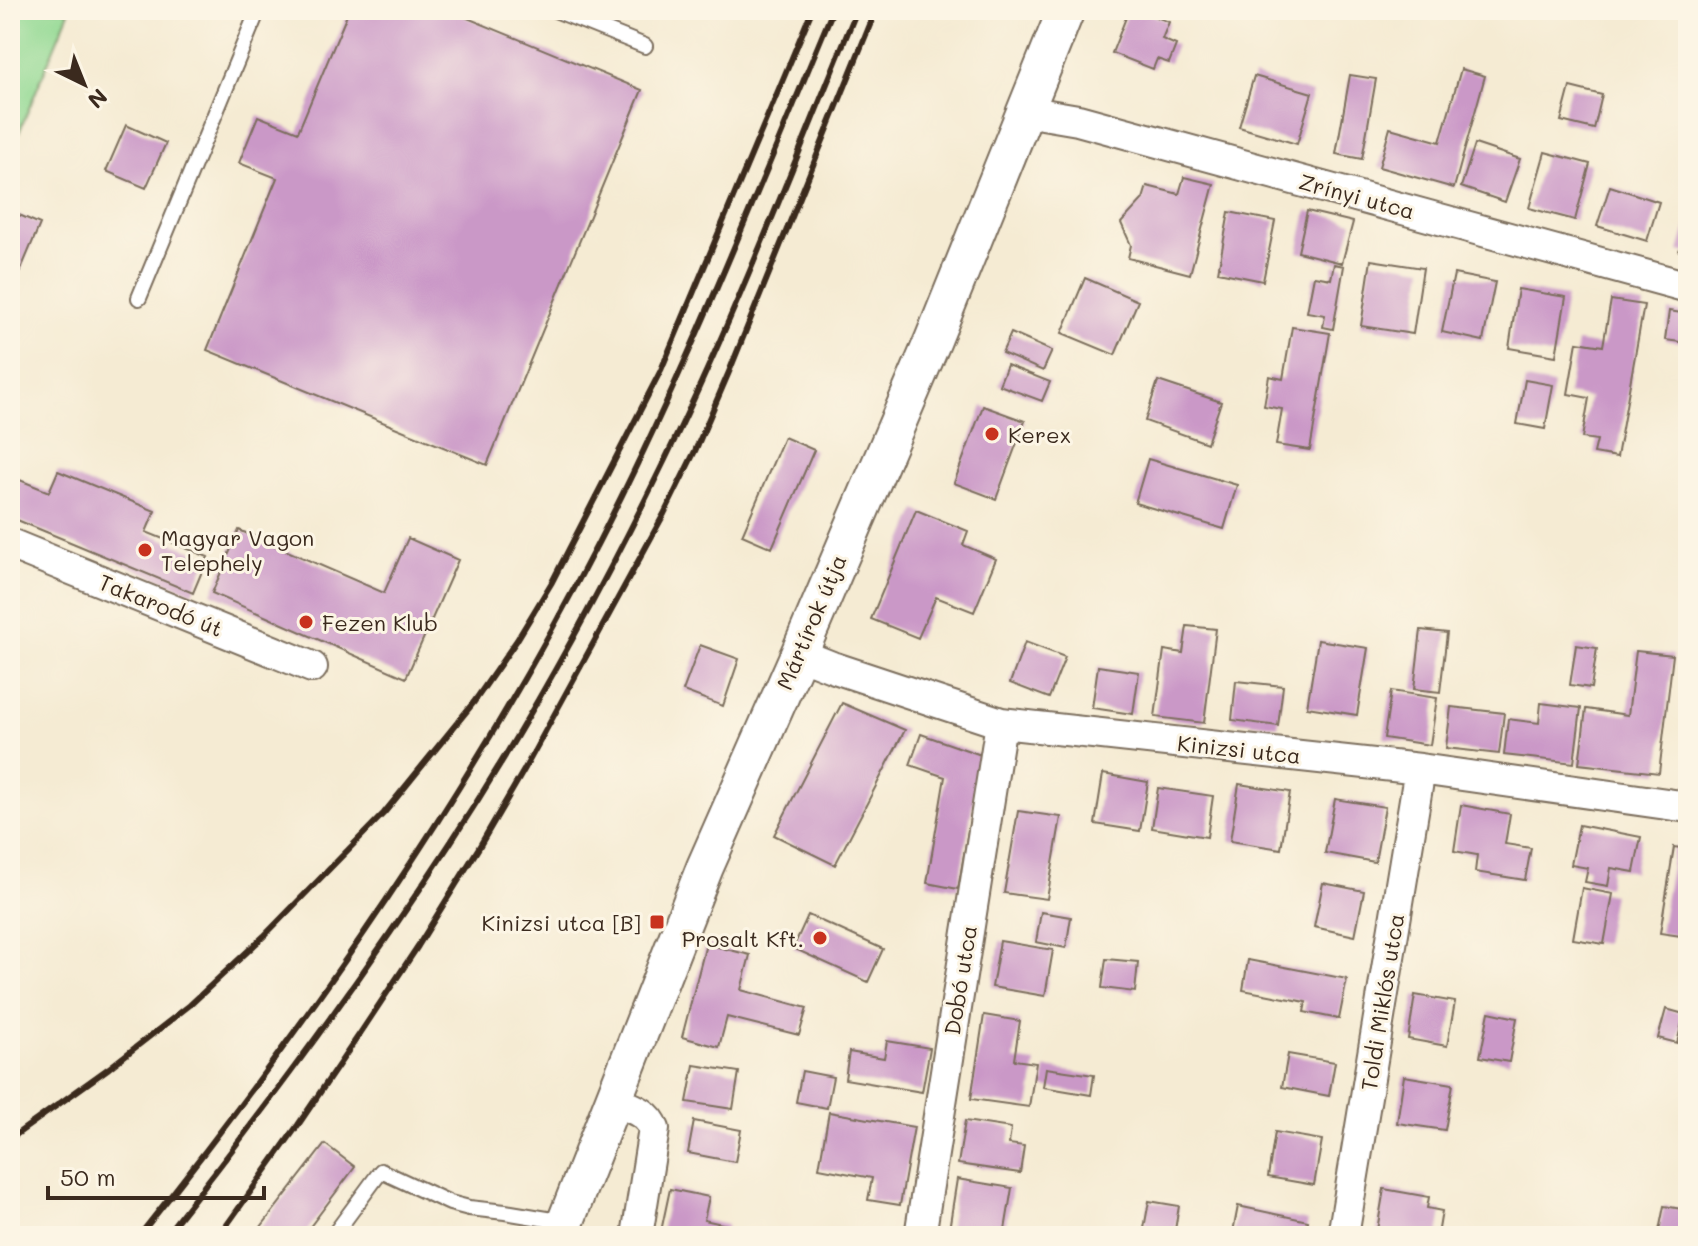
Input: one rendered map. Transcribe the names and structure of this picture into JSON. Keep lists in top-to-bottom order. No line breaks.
{"streets":{"street":["Zrínyi utca","Takarodó út","Mártírok útja","Kinizsi utca","Dobó utca","Toldi Miklós utca"]},"crossings":[["Zrínyi utca","Mártírok útja"],["Mártírok útja","Kinizsi utca"],["Kinizsi utca","Dobó utca"],["Kinizsi utca","Toldi Miklós utca"]],"places":{"other":["Kerex","Magyar Vagon Telephely","Fezen Klub","Prosalt Kft."],"transit":["Kinizsi utca [B]"]},"scale_bar":"50 m","north":"bottom right"}
